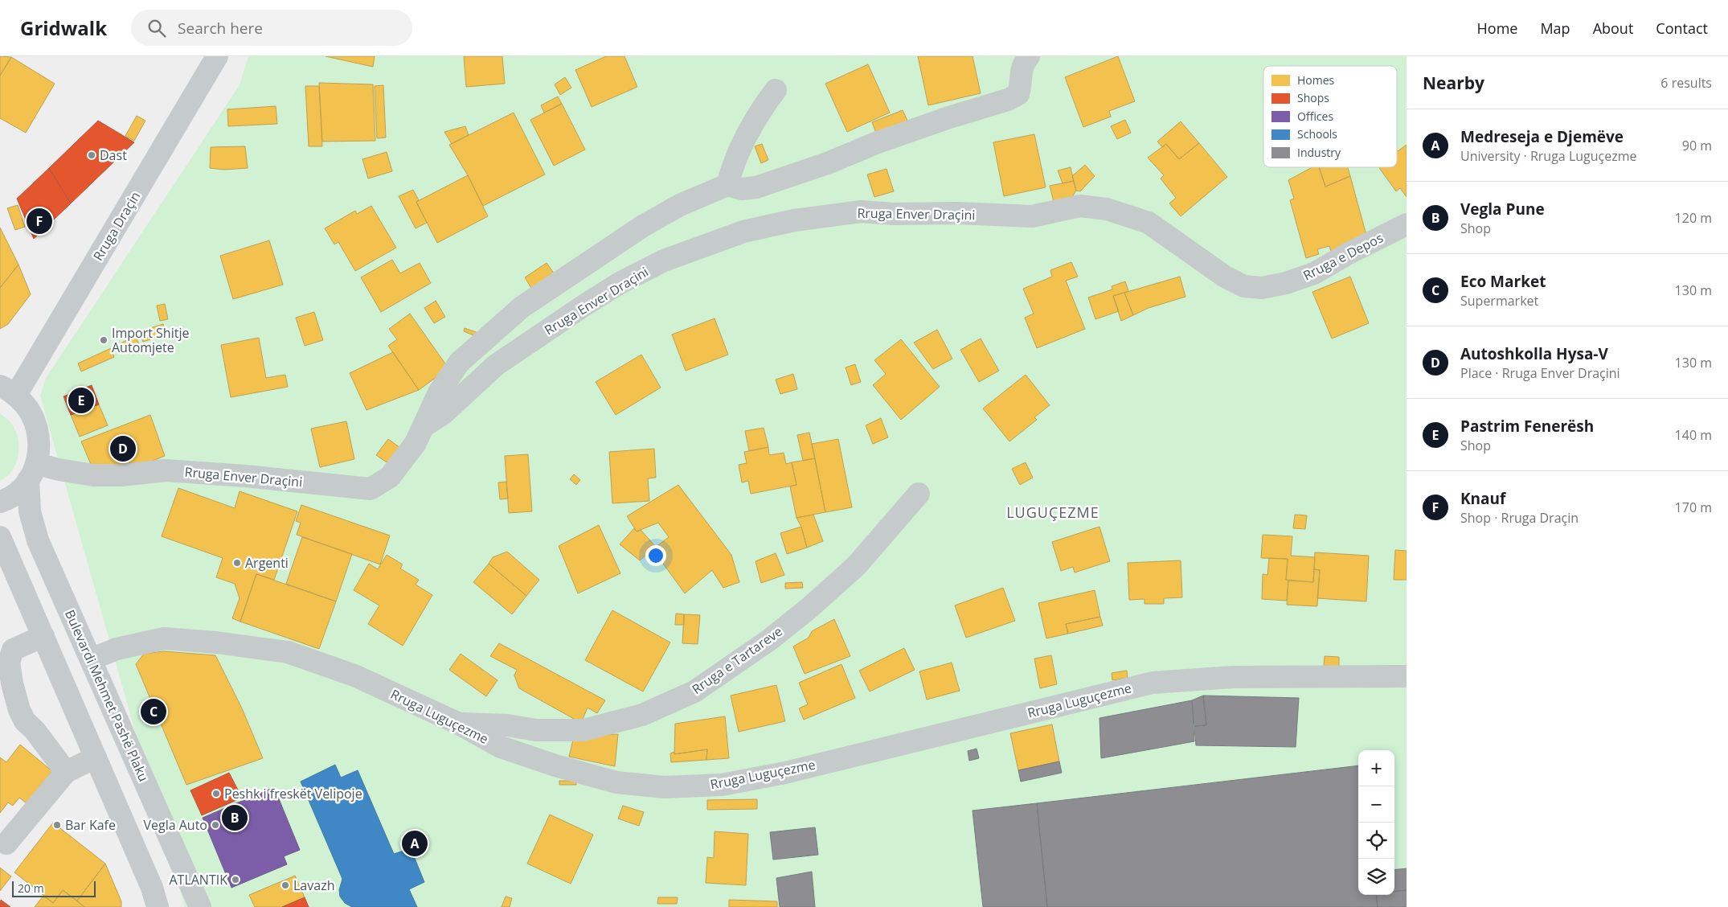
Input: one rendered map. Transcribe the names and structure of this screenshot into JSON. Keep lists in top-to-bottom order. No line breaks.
{"streets":{"main road":["Rruga Draçin","Bulevardi Mehmet Pashë Plaku"],"street":["Rruga Enver Draçini","Rruga e Depos","Rruga e Tartareve","Rruga Luguçezme"]},"crossings":[["Rruga Enver Draçini","Rruga e Depos"],["Rruga Enver Draçini","Bulevardi Mehmet Pashë Plaku"],["Rruga Draçin","Bulevardi Mehmet Pashë Plaku"],["Rruga e Tartareve","Rruga Luguçezme"],["Bulevardi Mehmet Pashë Plaku","Rruga Luguçezme"]],"districts":["LUGUÇEZME"],"places":["Dast","Import Shitje Automjete","Argenti","Peshk i freskët Velipoje","Bar Kafe","Vegla Auto","ATLANTIK","Lavazh"],"legend":["Homes","Shops","Offices","Schools","Industry"],"scale_bar":"20 m","page":{"header":"Gridwalk","search":"Search here","nav":["Home","Map","About","Contact"],"heading":["Nearby","6 results"],"list":[{"mark":"A","name":"Medreseja e Djemëve","note":"University · Rruga Luguçezme","value":"90 m"},{"mark":"B","name":"Vegla Pune","note":"Shop","value":"120 m"},{"mark":"C","name":"Eco Market","note":"Supermarket","value":"130 m"},{"mark":"D","name":"Autoshkolla Hysa-V","note":"Place · Rruga Enver Draçini","value":"130 m"},{"mark":"E","name":"Pastrim Fenerësh","note":"Shop","value":"140 m"},{"mark":"F","name":"Knauf","note":"Shop · Rruga Draçin","value":"170 m"}],"pins":["F","E","D","C","B","A"],"map_buttons":["+","−"],"scale":"20 m"}}
